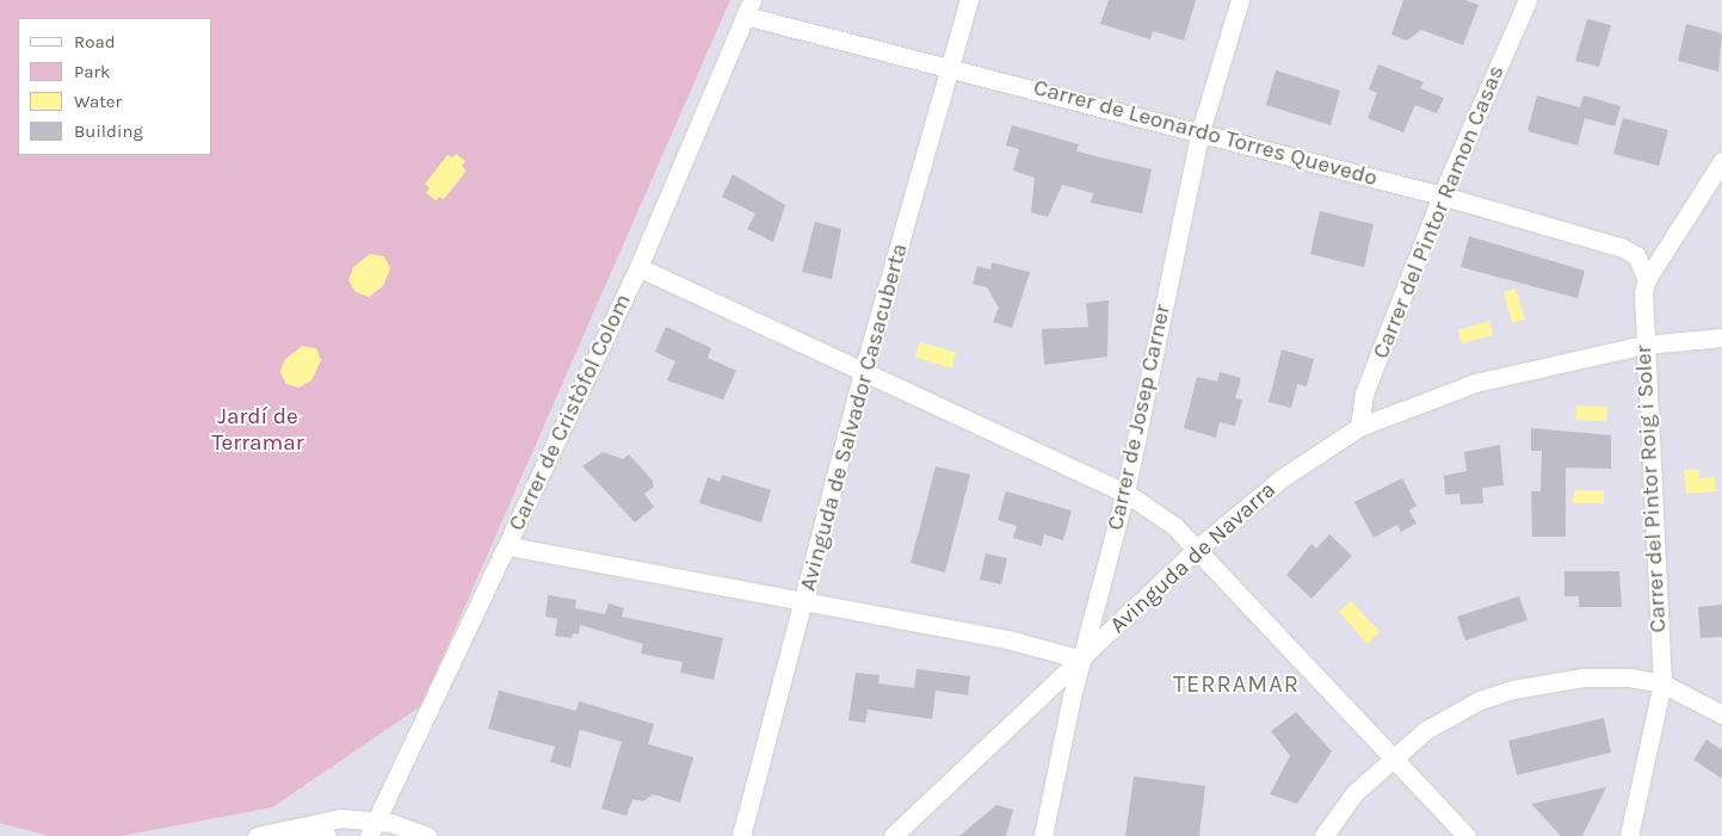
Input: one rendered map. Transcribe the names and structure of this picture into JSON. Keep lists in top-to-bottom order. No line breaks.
{"streets":{"street":["Carrer de Leonardo Torres Quevedo","Carrer del Pintor Ramon Casas","Carrer de Cristòfol Colom","Avinguda de Salvador Casacuberta","Carrer de Josep Carner","Carrer del Pintor Roig i Soler","Avinguda de Navarra"]},"crossings":[["Carrer de Leonardo Torres Quevedo","Carrer del Pintor Ramon Casas"],["Carrer de Leonardo Torres Quevedo","Carrer de Cristòfol Colom"],["Carrer de Leonardo Torres Quevedo","Avinguda de Salvador Casacuberta"],["Carrer de Leonardo Torres Quevedo","Carrer de Josep Carner"],["Carrer de Leonardo Torres Quevedo","Carrer del Pintor Roig i Soler"],["Carrer del Pintor Ramon Casas","Avinguda de Navarra"],["Carrer de Josep Carner","Avinguda de Navarra"],["Carrer del Pintor Roig i Soler","Avinguda de Navarra"]],"districts":["TERRAMAR"],"parks":["Jardí de Terramar"],"legend":["Road","Park","Water","Building"]}
